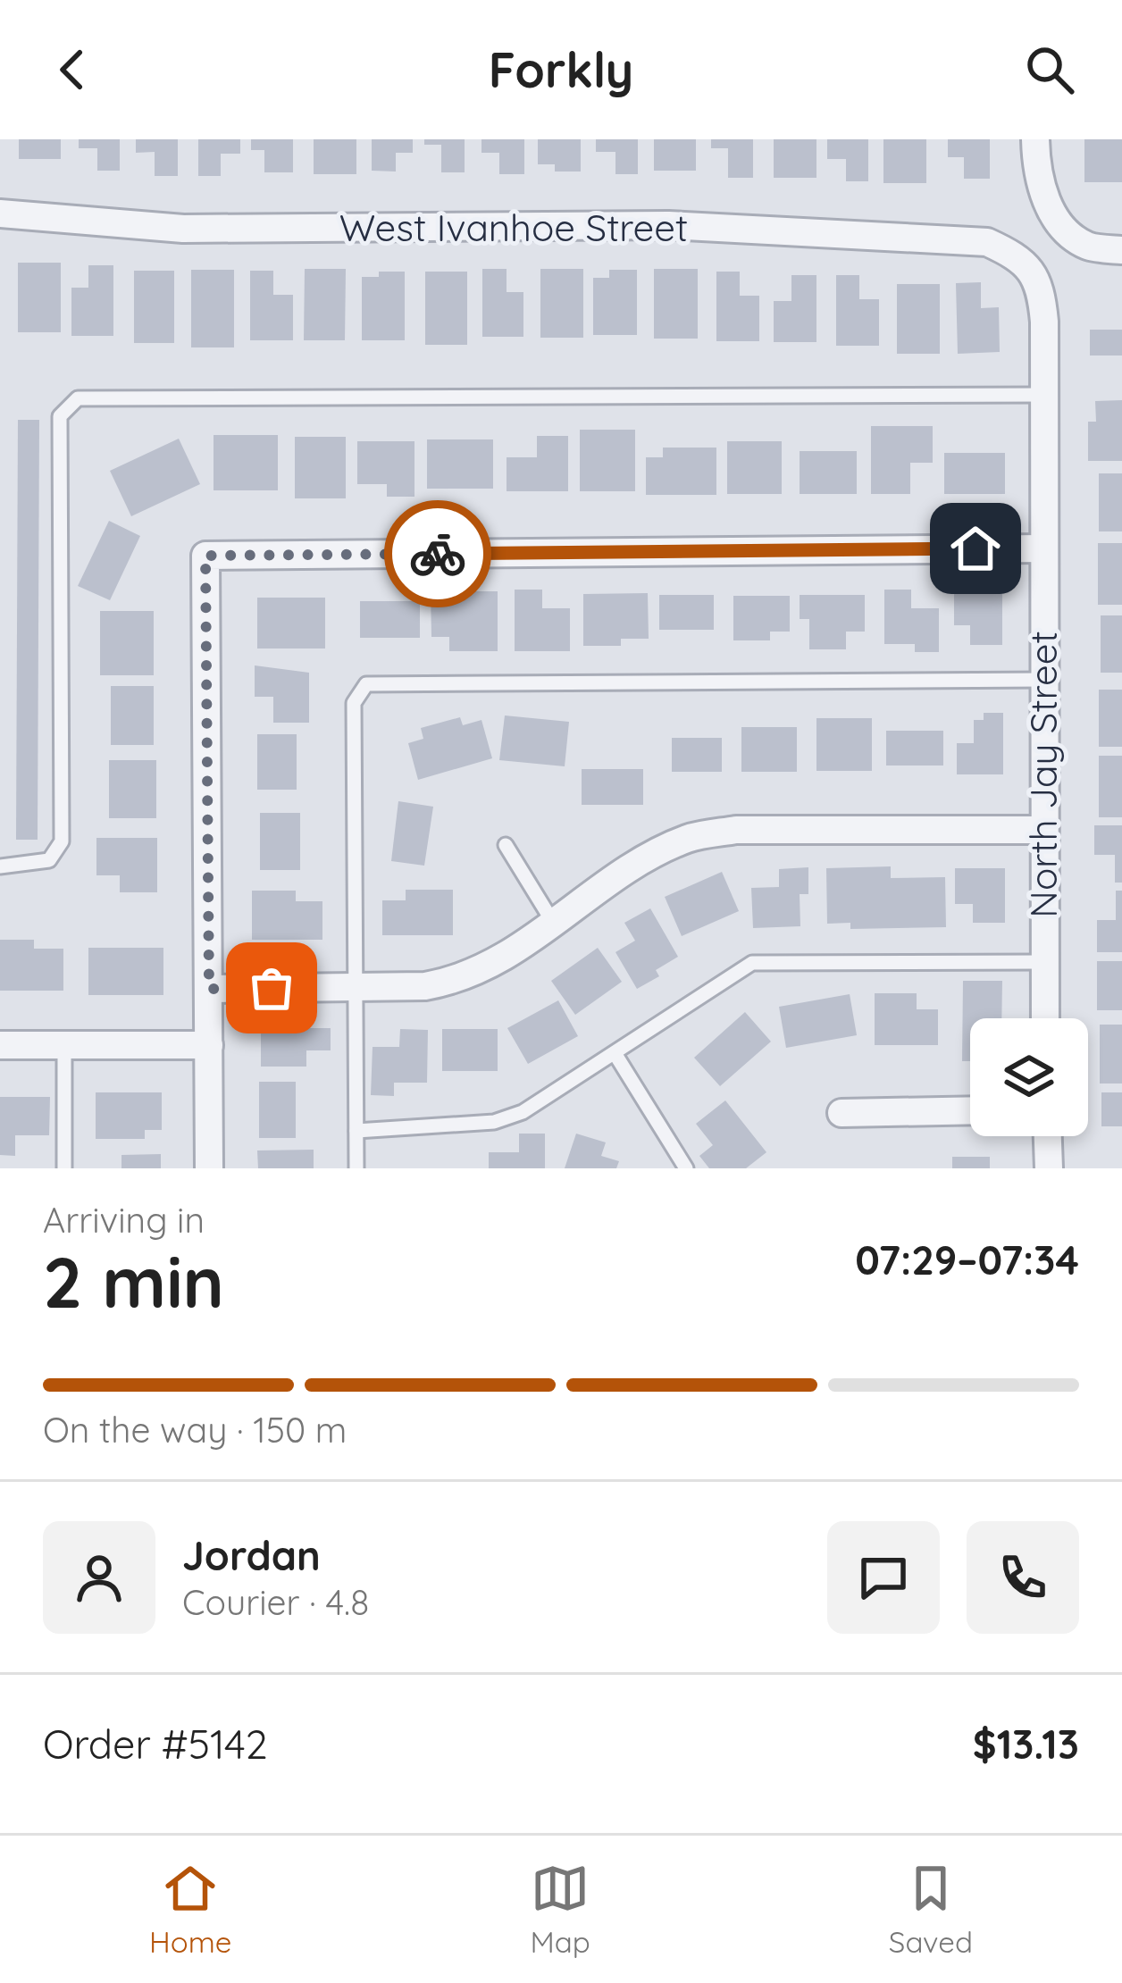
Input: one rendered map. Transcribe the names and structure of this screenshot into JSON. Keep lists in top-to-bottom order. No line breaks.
{"streets":{"street":["West Ivanhoe Street","North Jay Street"]},"crossings":[["West Ivanhoe Street","North Jay Street"]],"page":{"header":"Forkly","heading":["2 min","Arriving in","07:29–07:34"],"panel":["Jordan","Courier · 4.8","Order #5142","$13.13"],"bar":"On the way · 150 m","tabs":["Home","Map","Saved"]}}
